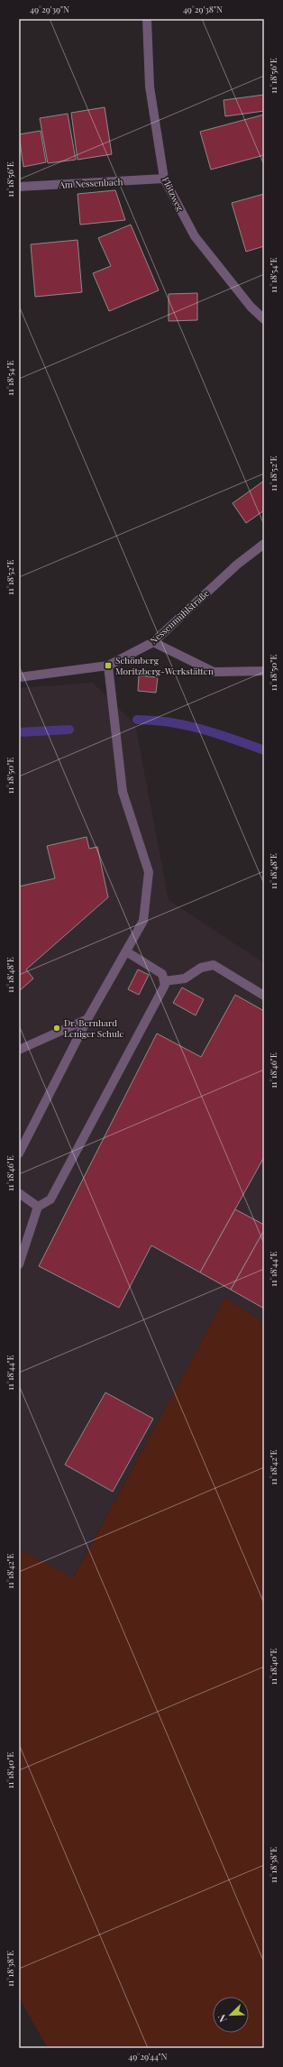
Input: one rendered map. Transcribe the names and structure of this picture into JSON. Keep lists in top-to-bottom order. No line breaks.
{"streets":{"street":["Am Nessenbach","Flötzweg","Nessenmühlstraße"]},"crossings":[["Am Nessenbach","Flötzweg"]],"places":{"transit":["Schönberg Moritzberg-Werkstätten"],"other":["Dr. Bernhard Leniger Schule"]},"north":"bottom left","coordinates":["49°29'39\"N","49°29'38\"N","11°18'56\"E","11°18'54\"E","11°18'52\"E","11°18'50\"E","11°18'48\"E","11°18'46\"E","11°18'44\"E","11°18'42\"E","11°18'40\"E","11°18'38\"E","49°29'44\"N"]}
